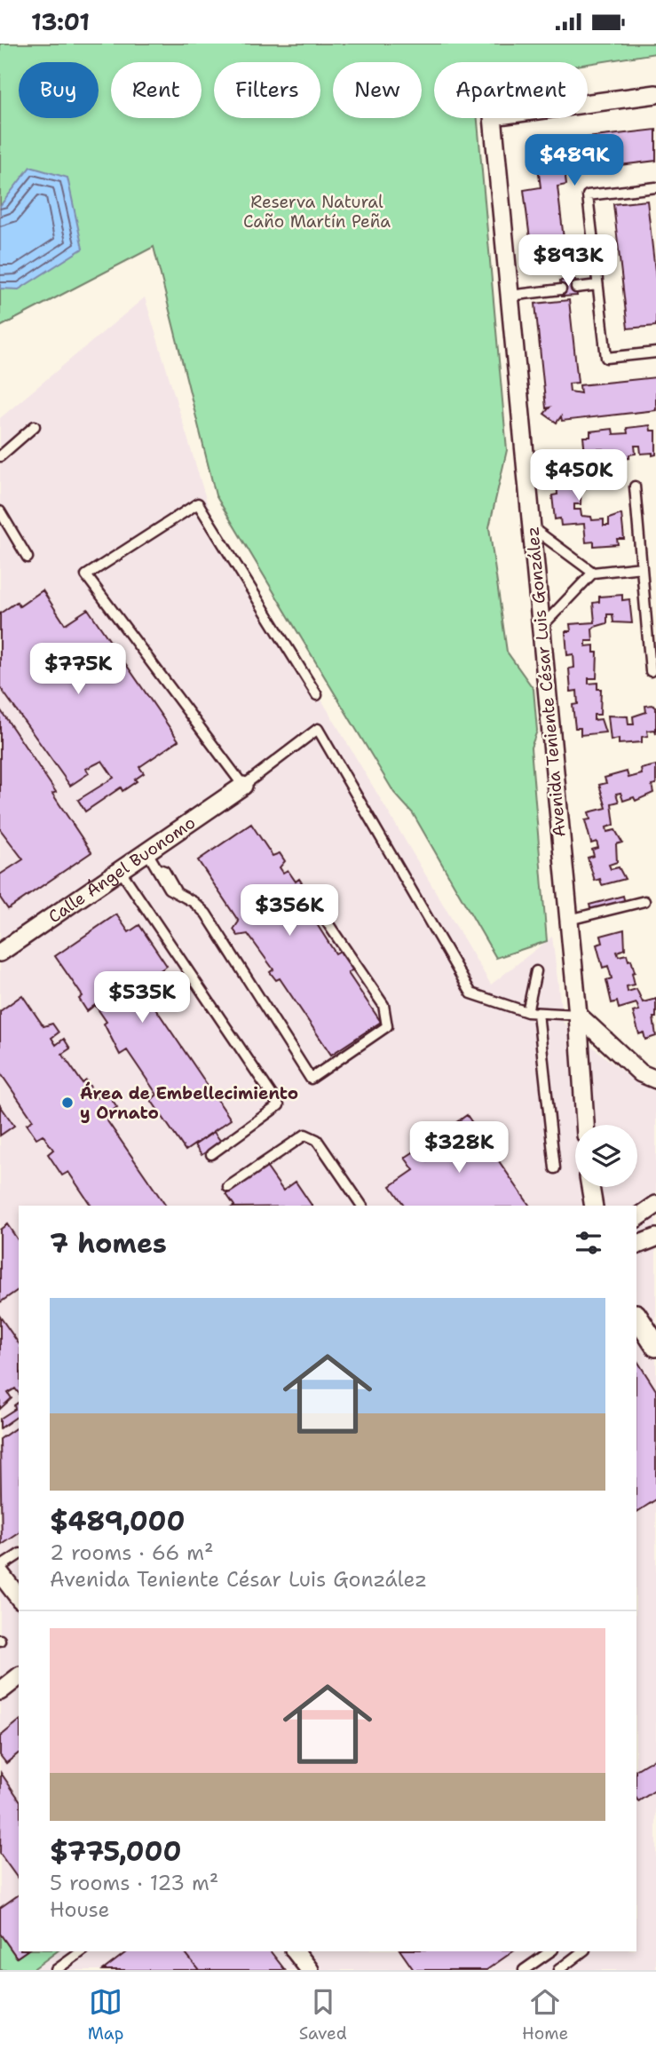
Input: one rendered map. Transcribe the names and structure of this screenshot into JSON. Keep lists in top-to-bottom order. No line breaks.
{"streets":{"street":["Avenida Teniente César Luis González","Calle Ángel Buonomo"]},"parks":["Reserva Natural Caño Martín Peña"],"places":["Área de Embellecimiento y Ornato"],"page":{"status":"13:01","chip":["Buy","Rent","Filters","New","Apartment"],"price":["$489K","$893K","$450K","$775K","$356K","$535K","$328K"],"heading":"7 homes","list":[{"name":"$489,000","note":"2 rooms · 66 m² · Avenida Teniente César Luis González"},{"name":"$775,000","note":"5 rooms · 123 m² · House"}],"tabs":["Map","Saved","Home"]}}
